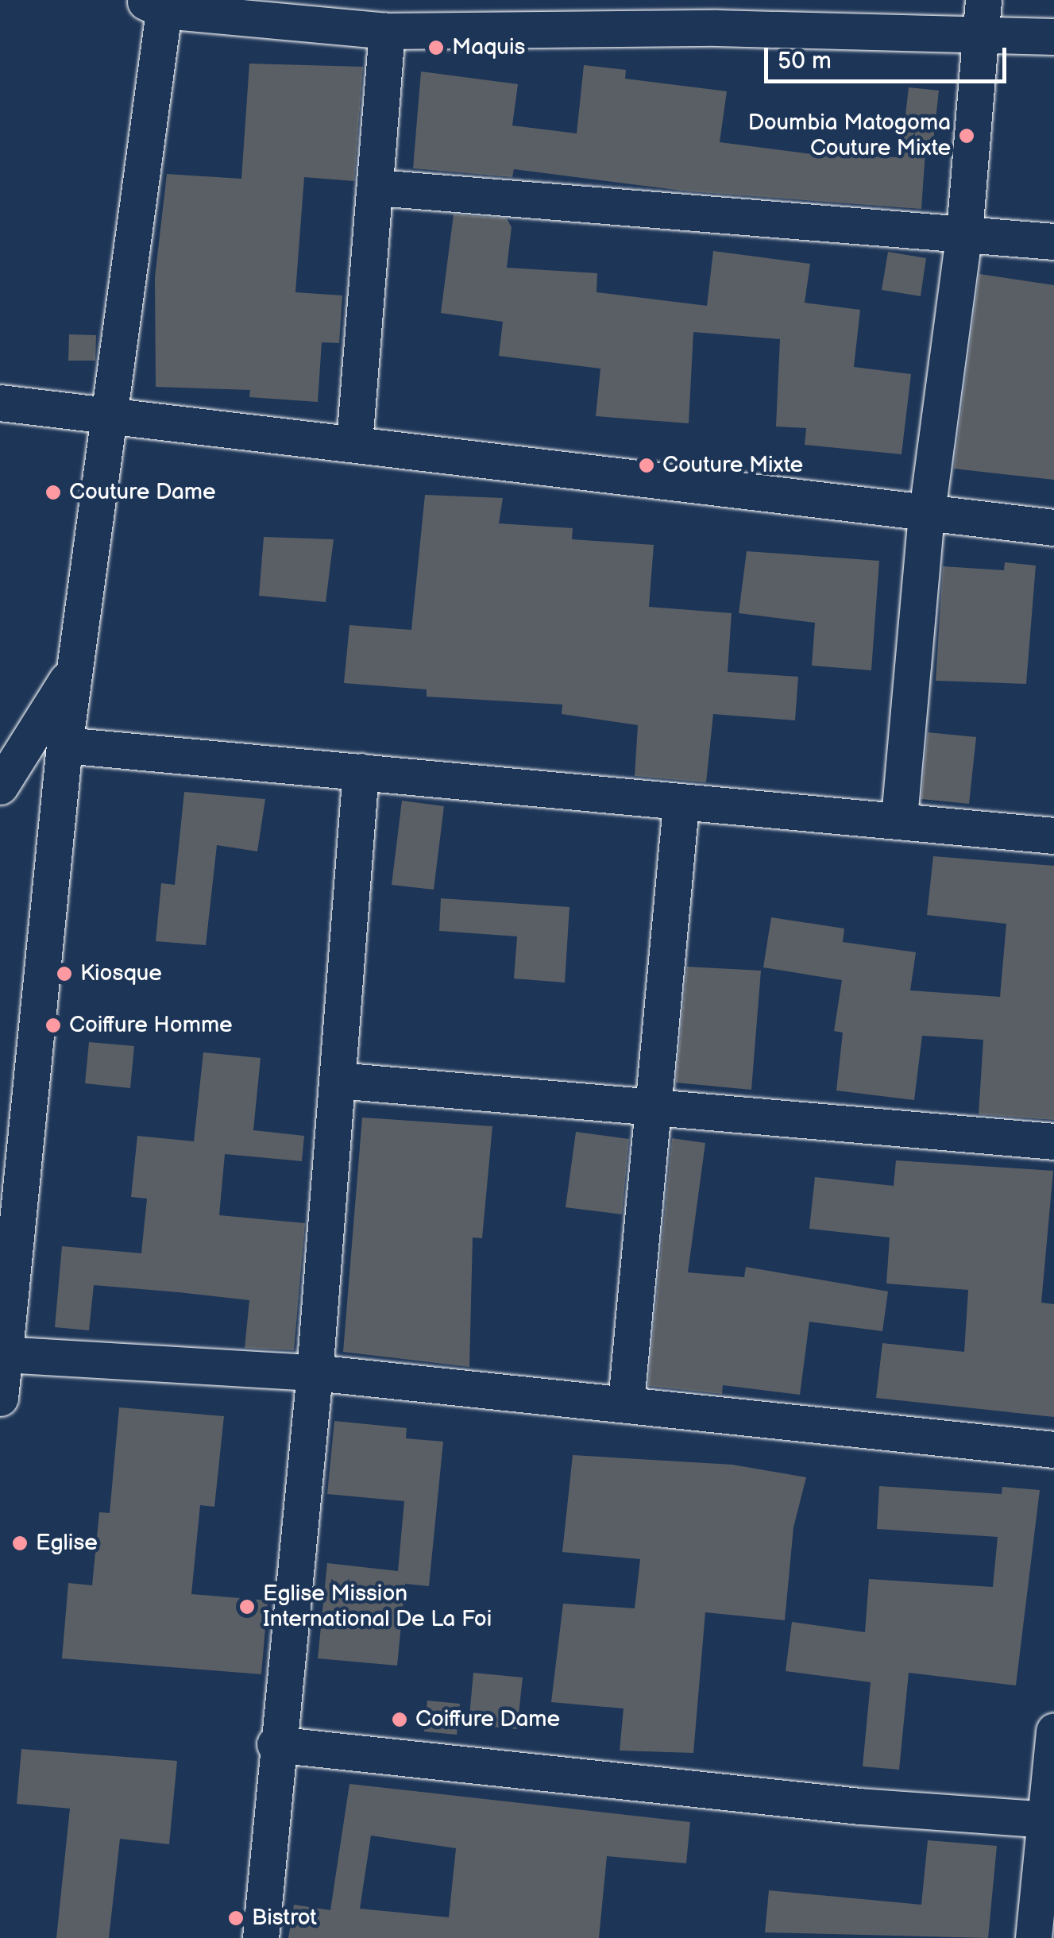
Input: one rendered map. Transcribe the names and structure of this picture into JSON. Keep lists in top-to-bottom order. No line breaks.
{"places":["Maquis","Doumbia Matogoma Couture Mixte","Couture Mixte","Couture Dame","Kiosque","Coiffure Homme","Eglise","Eglise Mission International De La Foi","Coiffure Dame","Bistrot"],"scale_bar":"50 m"}
